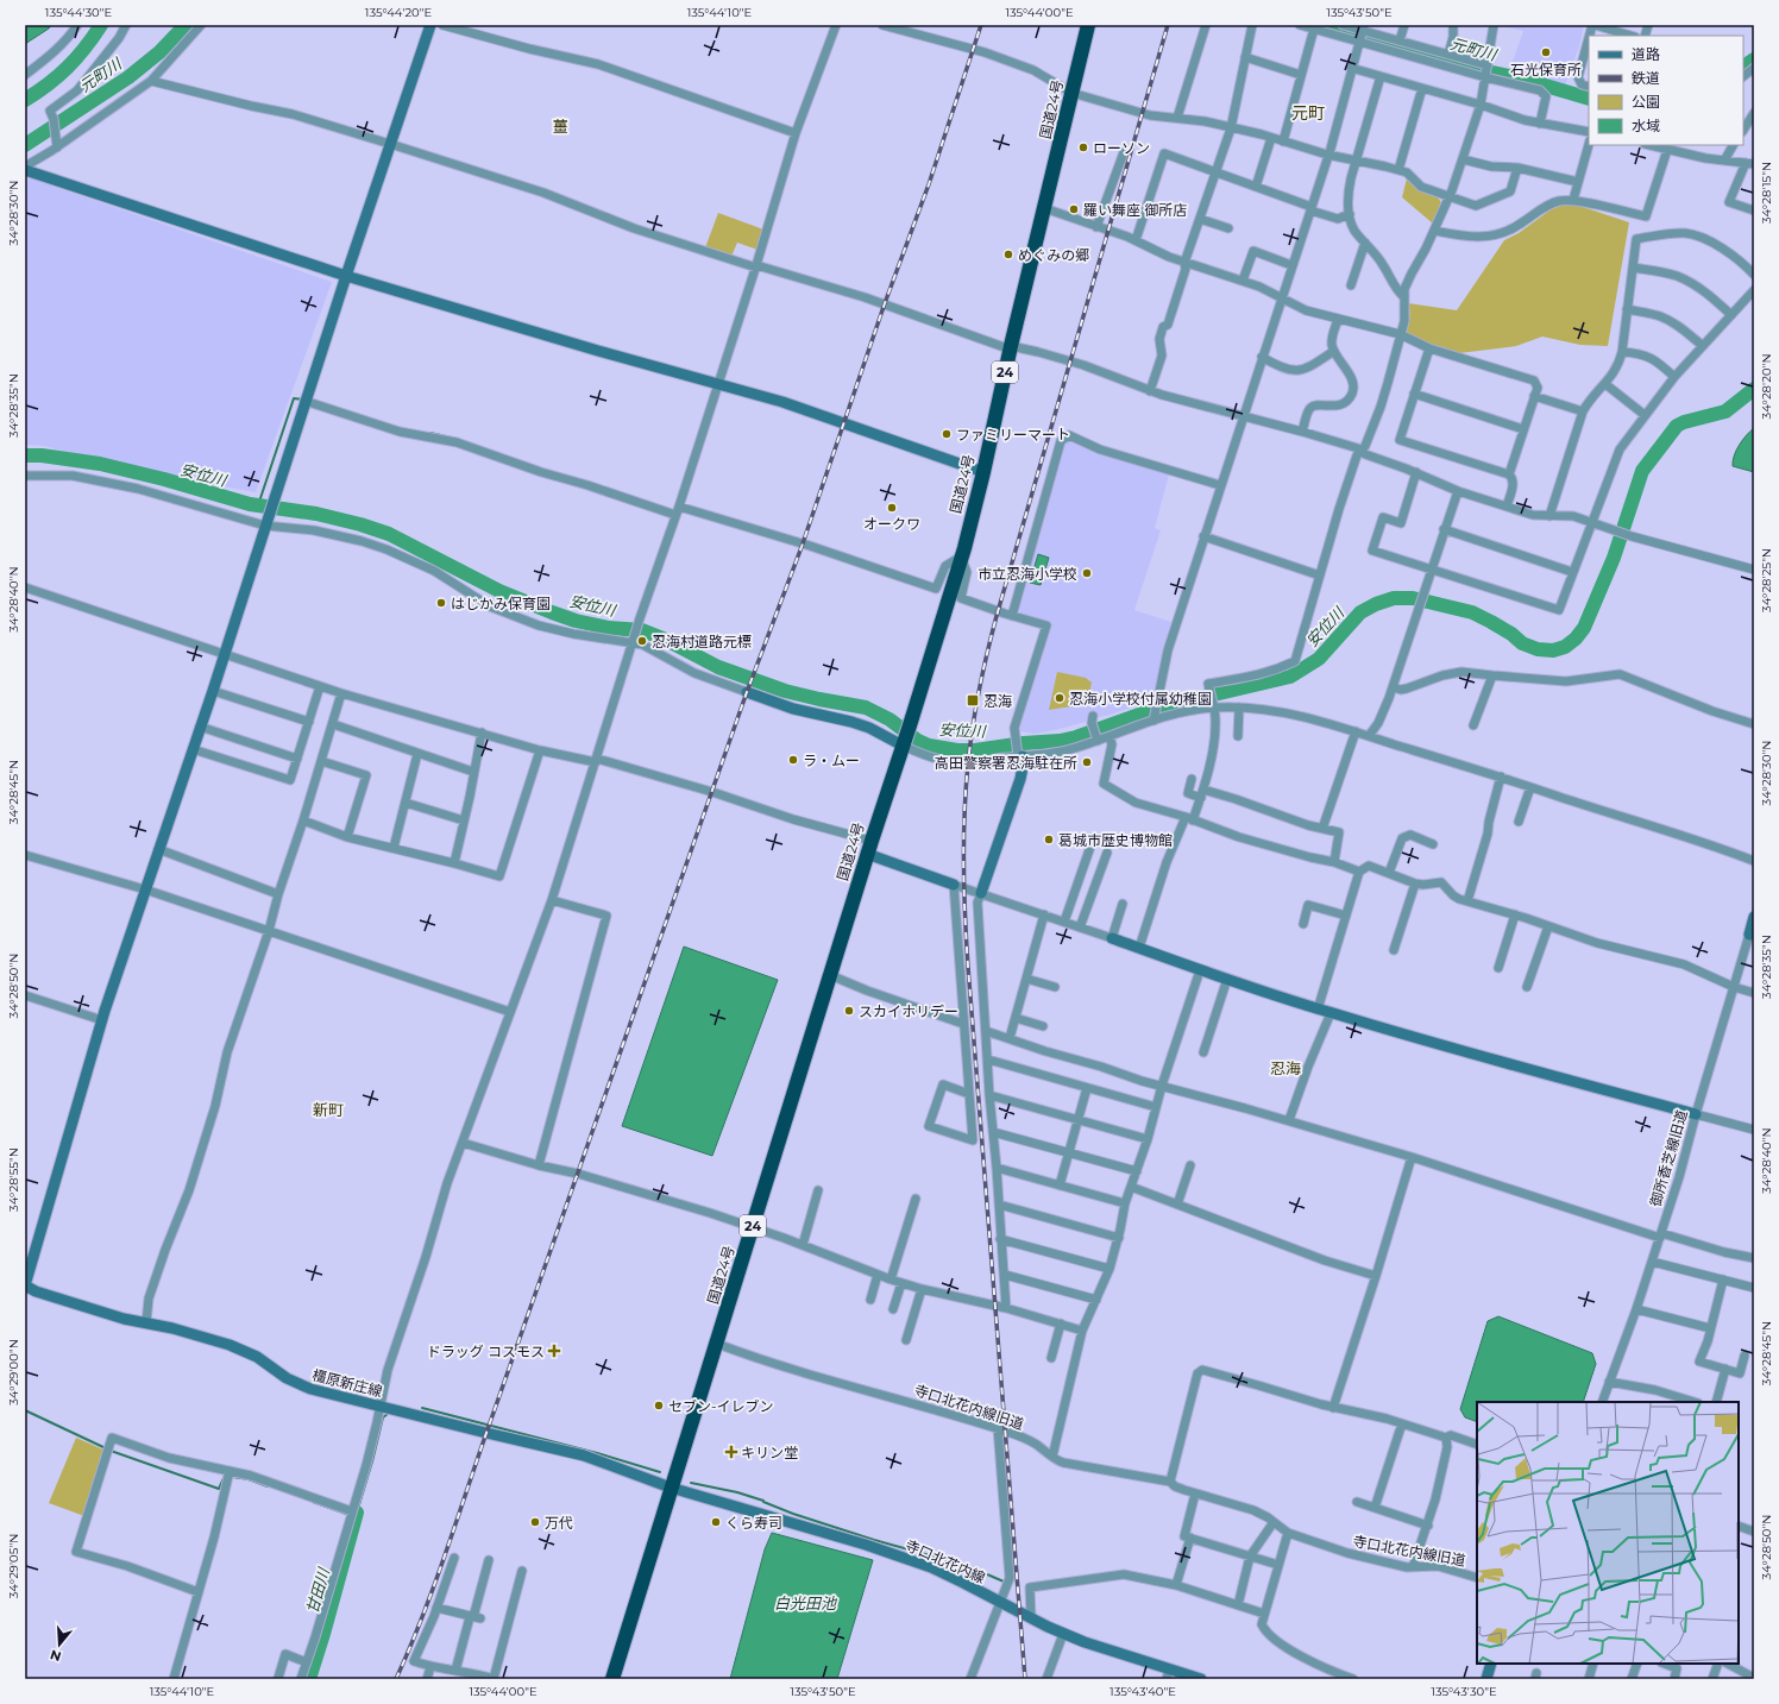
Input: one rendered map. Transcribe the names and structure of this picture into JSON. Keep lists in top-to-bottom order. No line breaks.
{"streets":{"highway":["国道24号","24"],"street":["御所香芝線旧道","橿原新庄線","寺口北花内線旧道","寺口北花内線"]},"crossings":[["国道24号","橿原新庄線"],["国道24号","寺口北花内線旧道"],["国道24号","寺口北花内線"],["橿原新庄線","寺口北花内線"]],"districts":["元町","薑","忍海","新町"],"water":["元町川","安位川","甘田川","白光田池"],"places":{"other":["石光保育所","ローソン","羅い舞座 御所店","めぐみの郷","ファミリーマート","オークワ","市立忍海小学校","はじかみ保育園","忍海村道路元標","忍海小学校付属幼稚園","ラ・ムー","高田警察署忍海駐在所","葛城市歴史博物館","スカイホリデー","セブン-イレブン","万代","くら寿司"],"transit":["忍海"],"health":["ドラッグ コスモス","キリン堂"]},"legend":["道路","鉄道","公園","水域"],"north":"bottom","coordinates":["135°44'30\"E","135°44'20\"E","135°44'10\"E","135°44'00\"E","135°43'50\"E","34°28'15\"N","34°28'30\"N","34°28'20\"N","34°28'35\"N","34°28'25\"N","34°28'40\"N","34°28'45\"N","34°28'50\"N","34°28'55\"N","34°29'00\"N","34°29'05\"N","135°43'40\"E","135°43'30\"E"]}
